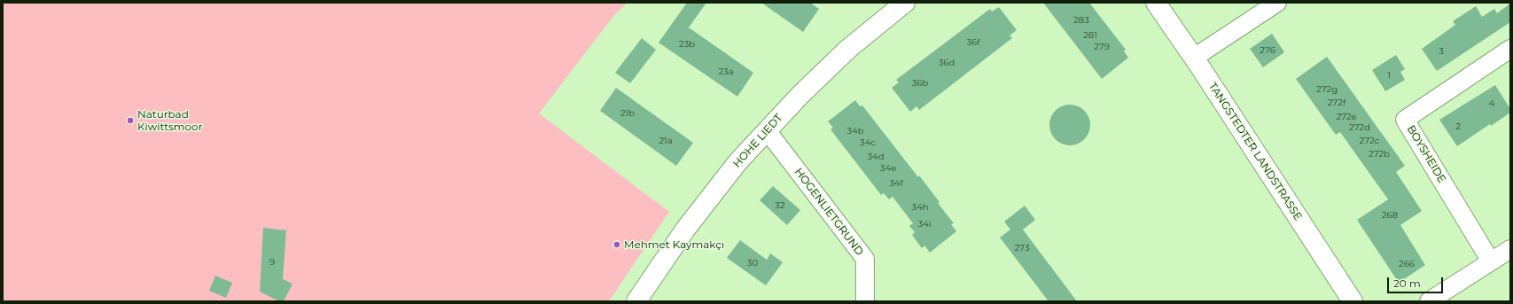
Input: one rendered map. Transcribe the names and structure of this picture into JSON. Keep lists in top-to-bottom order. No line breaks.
{"streets":{"street":["HOHE LIEDT","TANGSTEDTER LANDSTRASSE","BOYSHEIDE","HOGENLIETGRUND"]},"crossings":[["HOHE LIEDT","HOGENLIETGRUND"]],"places":["Naturbad Kiwittsmoor","Mehmet Kaymakçı"],"house_numbers":["283","281","36f","23b","279","276","3","36d","23a","1","36b","272g","272f","4","21b","272e","2","272d","34b","21a","272c","34c","272b","34d","34e","34f","32","34h","268","34i","273","9","30","266"],"scale_bar":"20 m"}
